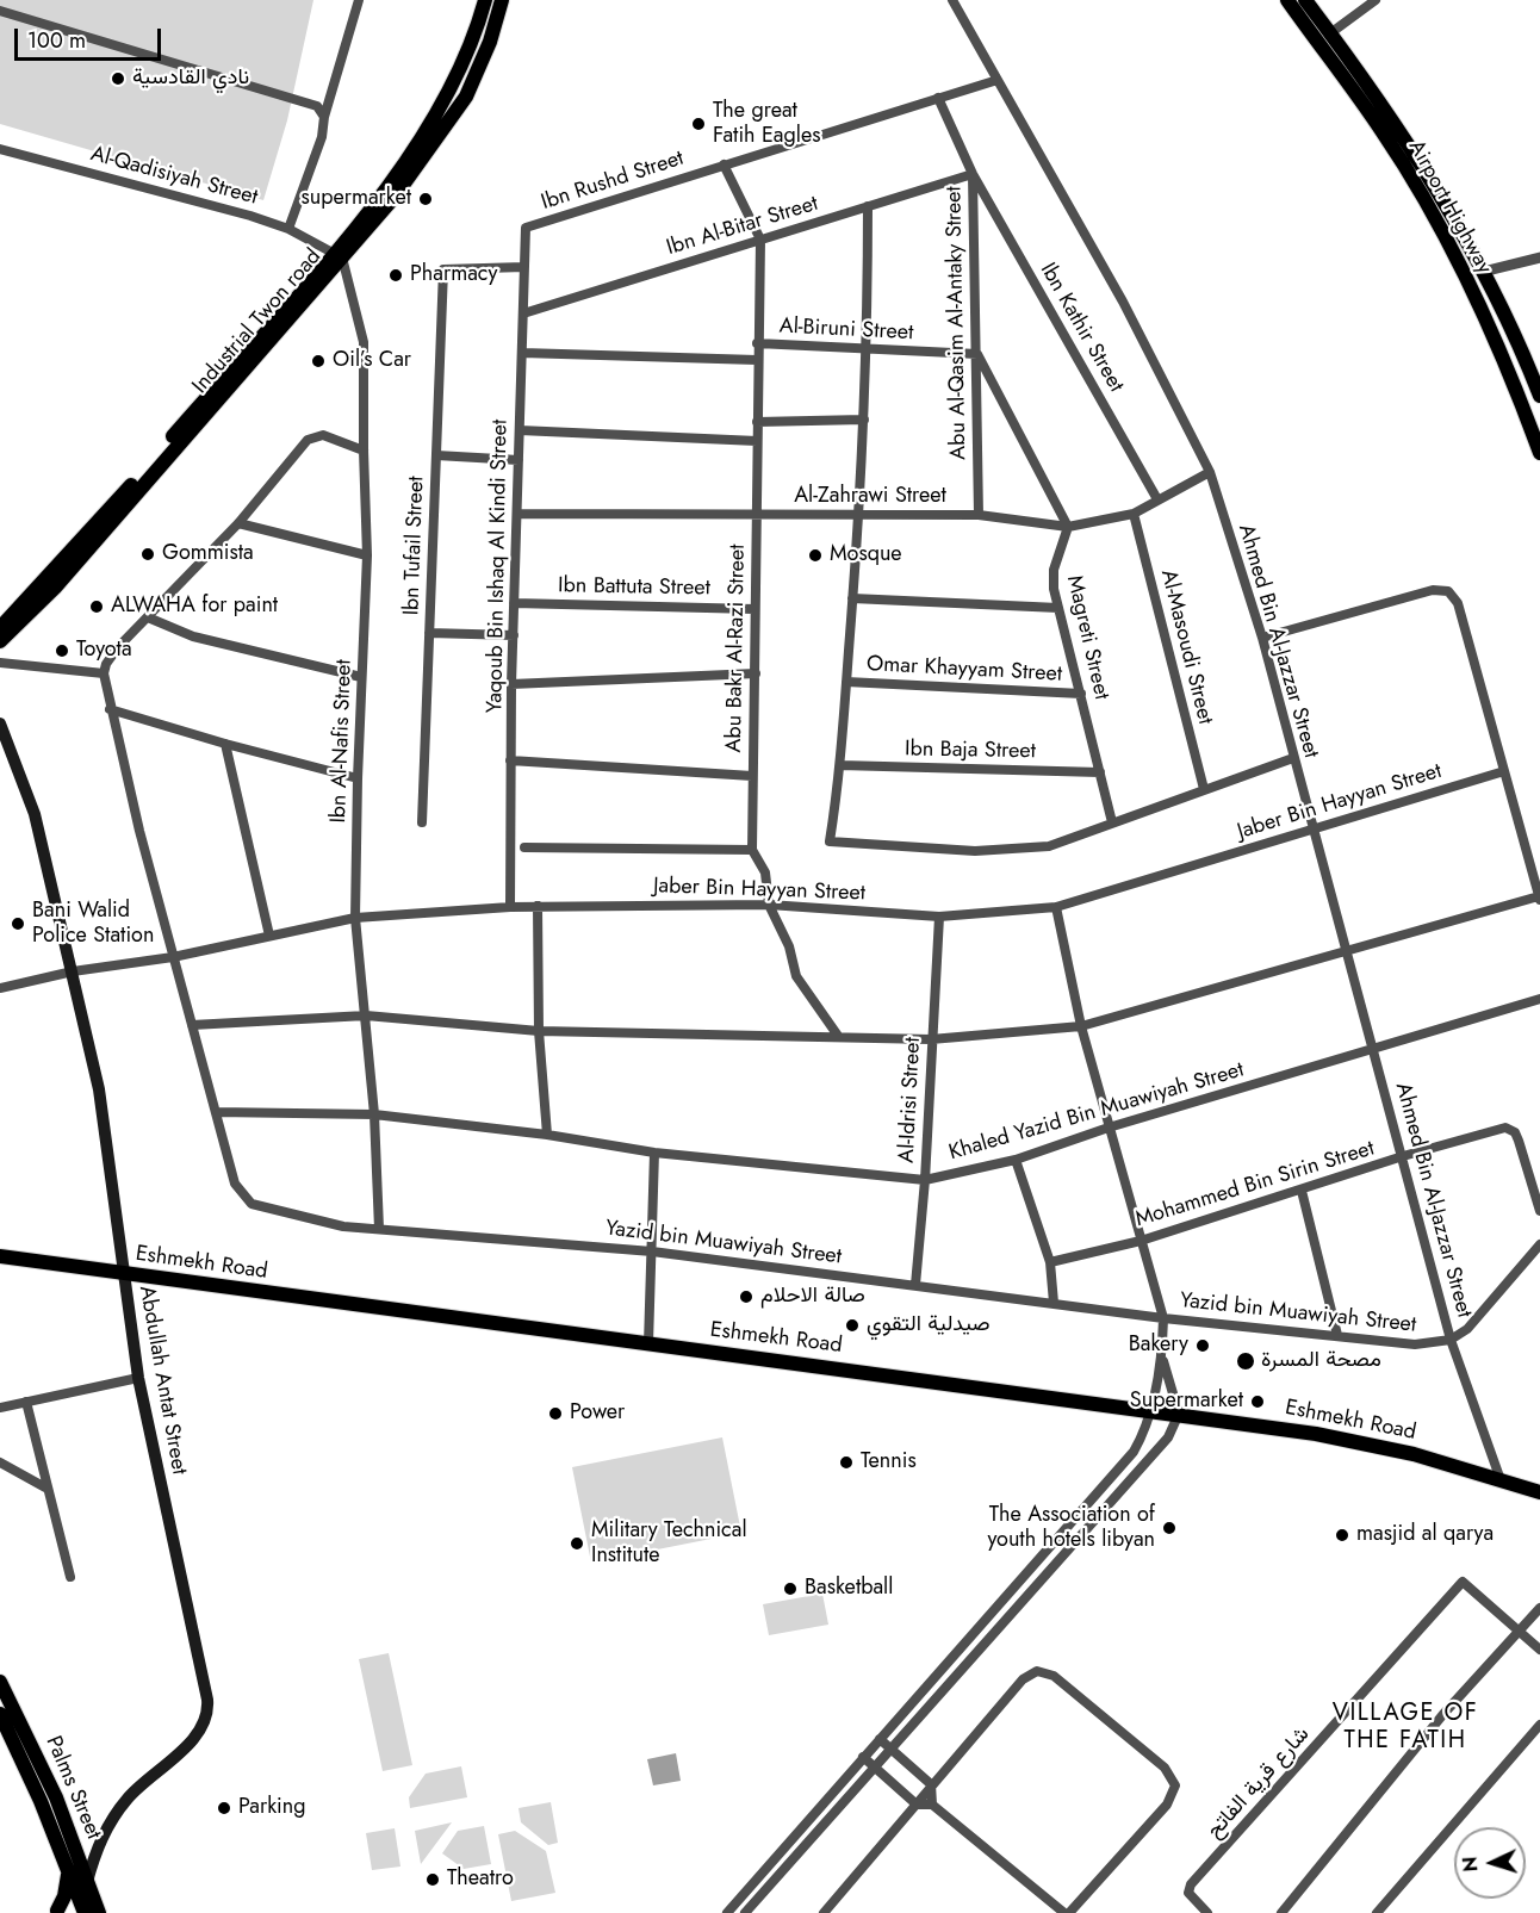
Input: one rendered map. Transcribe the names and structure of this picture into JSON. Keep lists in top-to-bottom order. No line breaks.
{"streets":{"main road":["Airport Highway","Industrial Twon road","Eshmekh Road","Abdullah Antat Street","Palms Street"],"street":["Al-Qadisiyah Street","Ibn Rushd Street","Ibn Al-Bitar Street","Abu Al-Qasim Al-Antaky Street","Ibn Kathir Street","Al-Biruni Street","Al-Zahrawi Street","Ibn Tufail Street","Yaqoub Bin Ishaq Al Kindi Street","Ibn Battuta Street","Magreti Street","Ahmed Bin Al-Jazzar Street","Al-Masoudi Street","Abu Bakr Al-Razi Street","Omar Khayyam Street","Ibn Al-Nafis Street","Ibn Baja Street","Jaber Bin Hayyan Street","Al-Idrisi Street","Khaled Yazid Bin Muawiyah Street","Mohammed Bin Sirin Street","Yazid bin Muawiyah Street","شارع قرية الفاتح"]},"crossings":[["Al-Qadisiyah Street","Industrial Twon road"],["Al-Qadisiyah Street","Ibn Al-Nafis Street"],["Ibn Rushd Street","Ibn Kathir Street"],["Ibn Rushd Street","Yaqoub Bin Ishaq Al Kindi Street"],["Ibn Rushd Street","Ahmed Bin Al-Jazzar Street"],["Ibn Al-Bitar Street","Abu Al-Qasim Al-Antaky Street"],["Ibn Al-Bitar Street","Ibn Kathir Street"],["Ibn Al-Bitar Street","Yaqoub Bin Ishaq Al Kindi Street"],["Ibn Al-Bitar Street","Abu Bakr Al-Razi Street"],["Industrial Twon road","Ibn Al-Nafis Street"],["Abu Al-Qasim Al-Antaky Street","Ibn Kathir Street"],["Abu Al-Qasim Al-Antaky Street","Al-Biruni Street"],["Abu Al-Qasim Al-Antaky Street","Al-Zahrawi Street"],["Ibn Kathir Street","Al-Zahrawi Street"],["Al-Biruni Street","Abu Bakr Al-Razi Street"],["Al-Zahrawi Street","Yaqoub Bin Ishaq Al Kindi Street"],["Al-Zahrawi Street","Magreti Street"],["Al-Zahrawi Street","Ahmed Bin Al-Jazzar Street"],["Al-Zahrawi Street","Al-Masoudi Street"],["Al-Zahrawi Street","Abu Bakr Al-Razi Street"],["Ibn Tufail Street","Yaqoub Bin Ishaq Al Kindi Street"],["Yaqoub Bin Ishaq Al Kindi Street","Ibn Battuta Street"],["Yaqoub Bin Ishaq Al Kindi Street","Jaber Bin Hayyan Street"],["Ibn Battuta Street","Abu Bakr Al-Razi Street"],["Magreti Street","Omar Khayyam Street"],["Magreti Street","Ibn Baja Street"],["Ahmed Bin Al-Jazzar Street","Jaber Bin Hayyan Street"],["Ahmed Bin Al-Jazzar Street","Khaled Yazid Bin Muawiyah Street"],["Ahmed Bin Al-Jazzar Street","Mohammed Bin Sirin Street"],["Ahmed Bin Al-Jazzar Street","Yazid bin Muawiyah Street"],["Ahmed Bin Al-Jazzar Street","Eshmekh Road"],["Abu Bakr Al-Razi Street","Jaber Bin Hayyan Street"],["Ibn Al-Nafis Street","Jaber Bin Hayyan Street"],["Ibn Al-Nafis Street","Khaled Yazid Bin Muawiyah Street"],["Ibn Al-Nafis Street","Yazid bin Muawiyah Street"],["Jaber Bin Hayyan Street","Al-Idrisi Street"],["Jaber Bin Hayyan Street","Yazid bin Muawiyah Street"],["Jaber Bin Hayyan Street","Abdullah Antat Street"],["Al-Idrisi Street","Khaled Yazid Bin Muawiyah Street"],["Al-Idrisi Street","Yazid bin Muawiyah Street"],["Khaled Yazid Bin Muawiyah Street","Yazid bin Muawiyah Street"],["Eshmekh Road","Abdullah Antat Street"],["Abdullah Antat Street","Palms Street"]],"districts":["VILLAGE OF THE FATIH"],"places":["نادي القادسية","The great Fatih Eagles","supermarket","Pharmacy","Oil’s Car","Gommista","Mosque","ALWAHA for paint","Toyota","Bani Walid Police Station","صالة الاحلام","صيدلية التقوي","Bakery","مصحة المسرة","Supermarket","Power","Tennis","The Association of youth hotels libyan","masjid al qarya","Military Technical Institute","Basketball","Parking","Theatro"],"scale_bar":"100 m","north":"left"}
